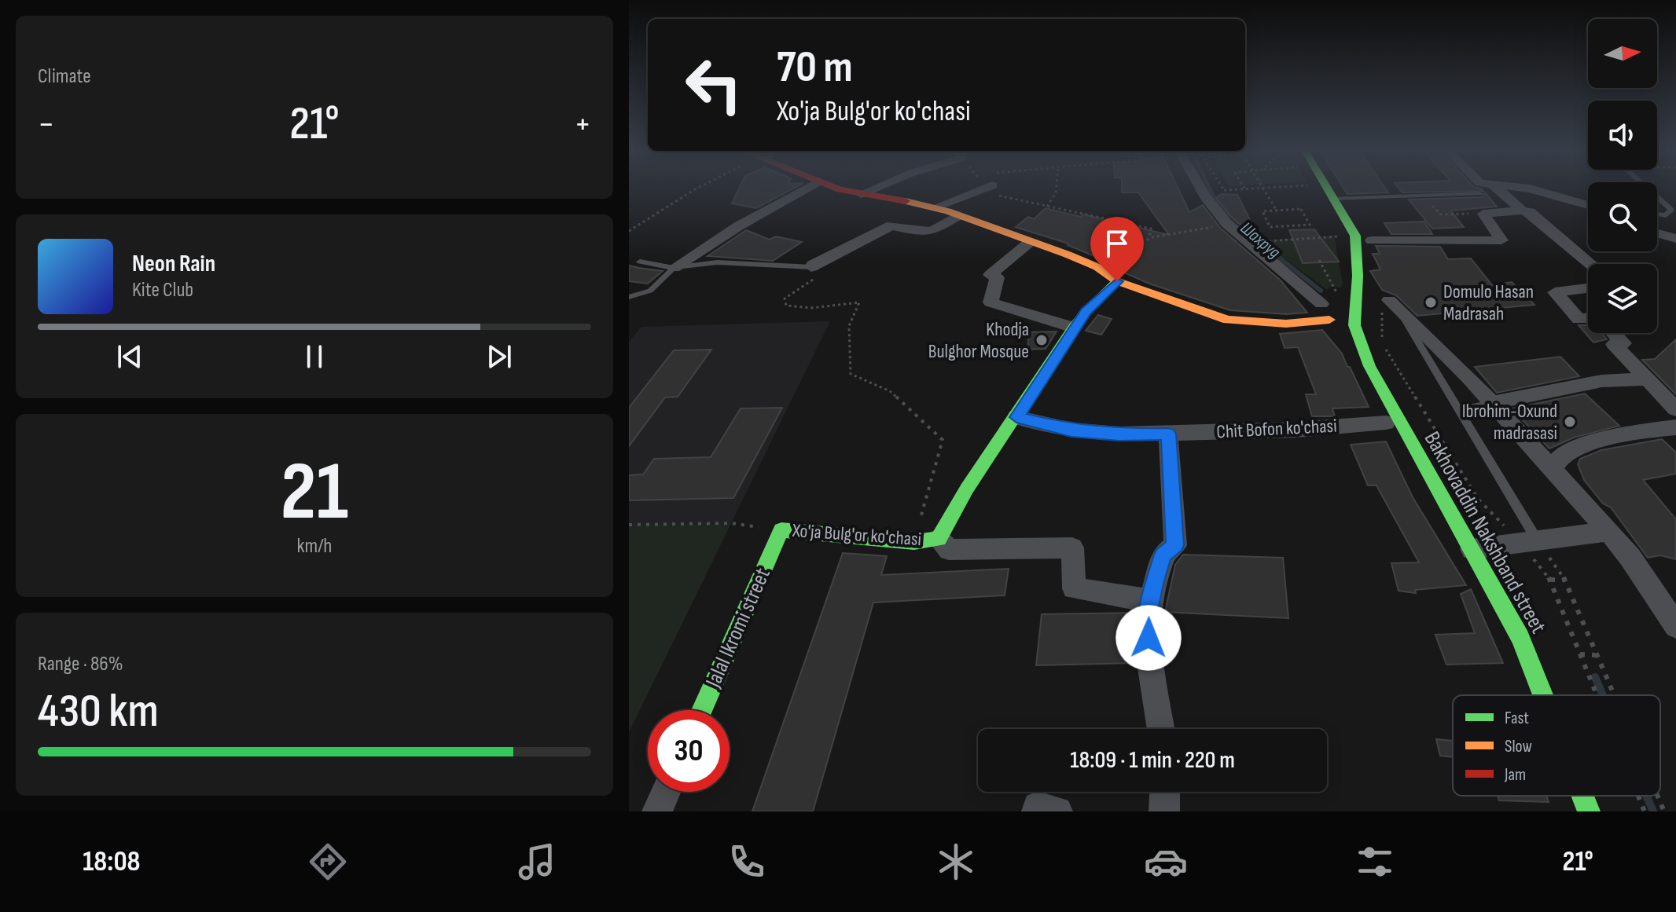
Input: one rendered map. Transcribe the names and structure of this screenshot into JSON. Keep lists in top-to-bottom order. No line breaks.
{"streets":{"street":["Chit Bofon ko'chasi","Bakhovaddin Nakshband street","Xo'ja Bulg'or ko'chasi","Jalal Ikromi street"]},"crossings":[["Xo'ja Bulg'or ko'chasi","Jalal Ikromi street"]],"water":["Шахруд"],"places":["Domulo Hasan Madrasah","Khodja Bulghor Mosque","Ibrohim-Oxund madrasasi"],"legend":["Fast","Slow","Jam"],"north":"right","page":{"tile":["Climate",["21","km/h"],["Range · 86%","430 km"]],"turn":["70 m","Xo'ja Bulg'or ko'chasi"],"heat":["−","21°","+"],"song":["Neon Rain","Kite Club"],"limit":"30","trip":"18:09 · 1 min · 220 m","tabs":["18:08","21°"]}}
